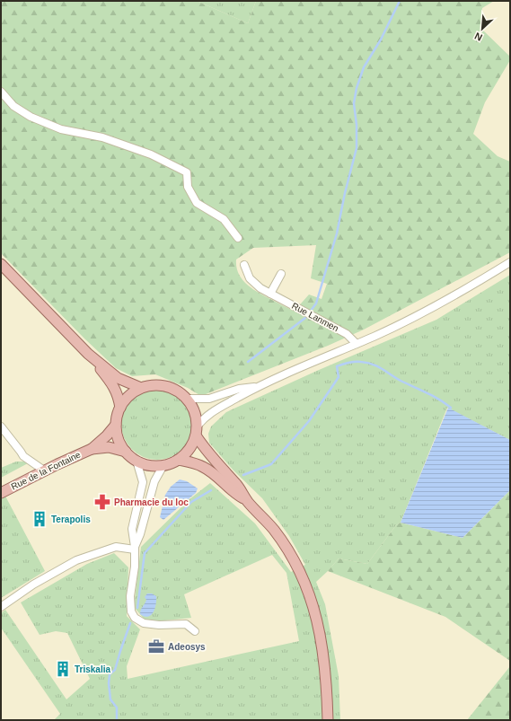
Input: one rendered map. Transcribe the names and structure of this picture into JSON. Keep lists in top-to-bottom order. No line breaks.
{"streets":{"main road":["Rue de la Fontaine"],"street":["Rue Lanmen"]},"places":{"pharmacy":["Pharmacie du loc"],"building":["Terapolis","Triskalia"],"office":["Adeosys"]},"north":"bottom left"}
